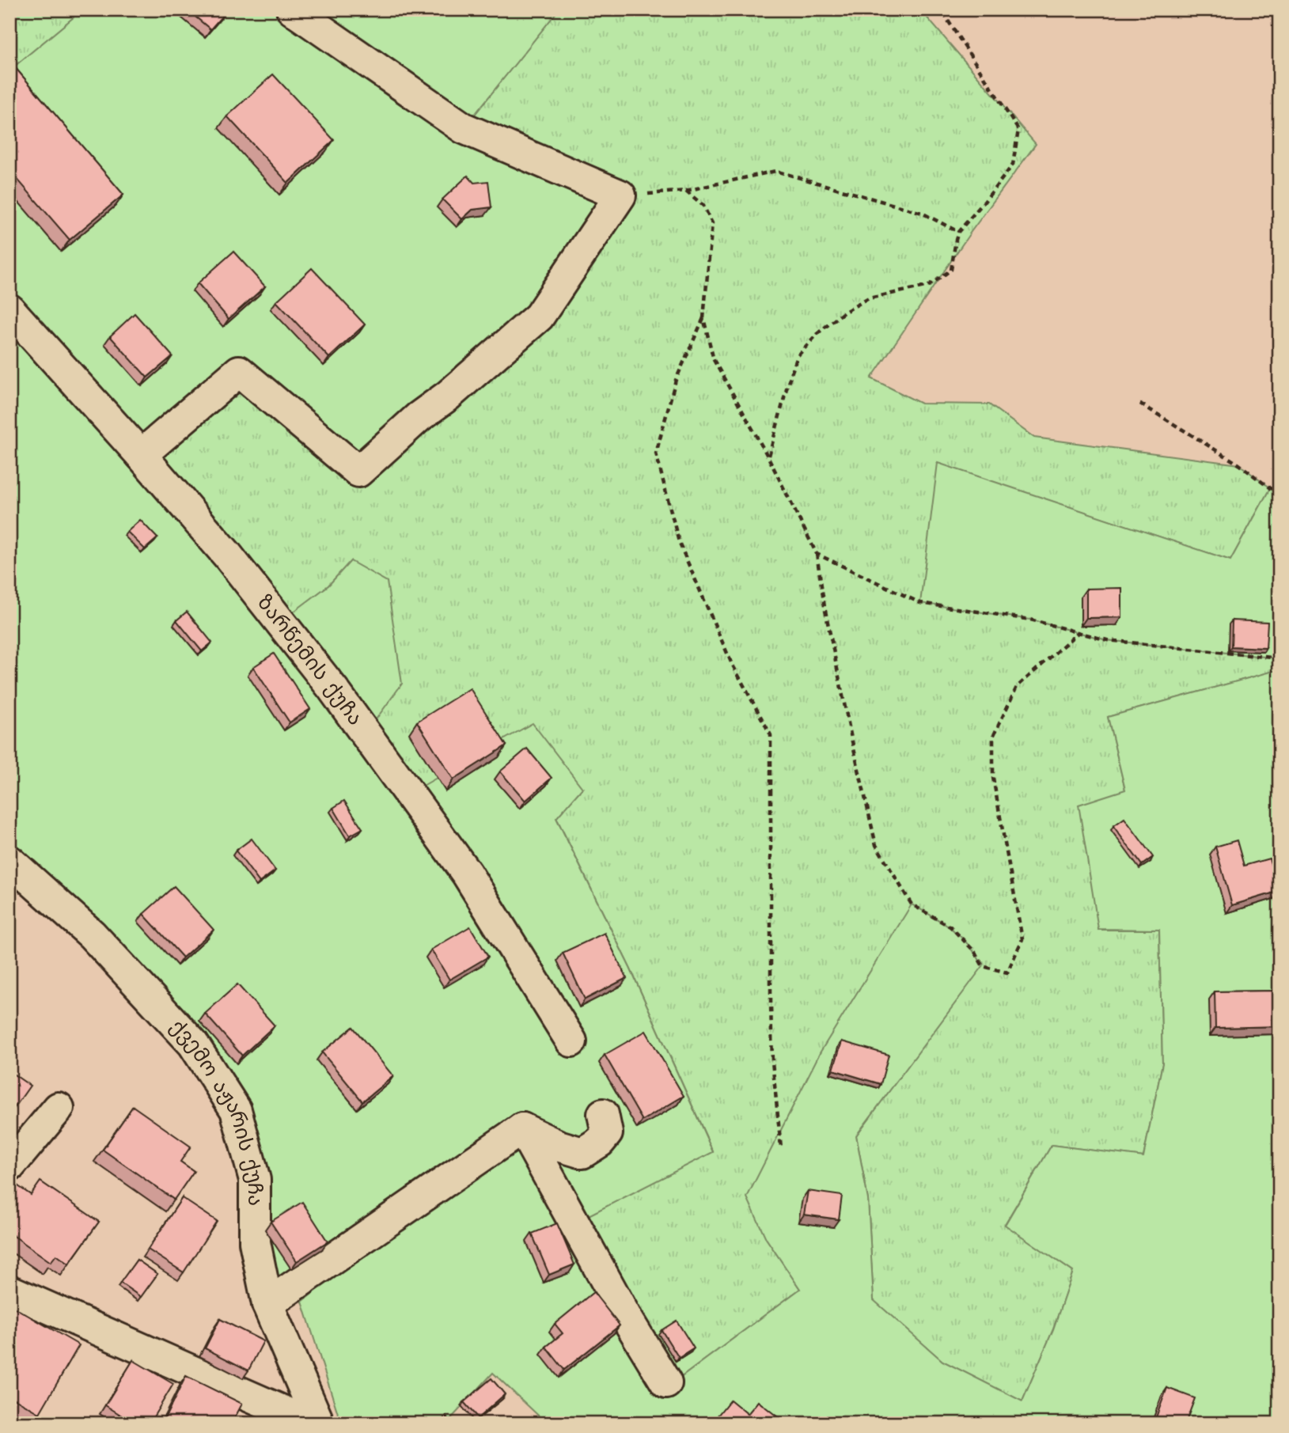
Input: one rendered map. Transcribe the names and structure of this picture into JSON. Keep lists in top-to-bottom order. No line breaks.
{"streets":{"street":["ზარწემის ქუჩა","ქვემო აჟარის ქუჩა"]}}
